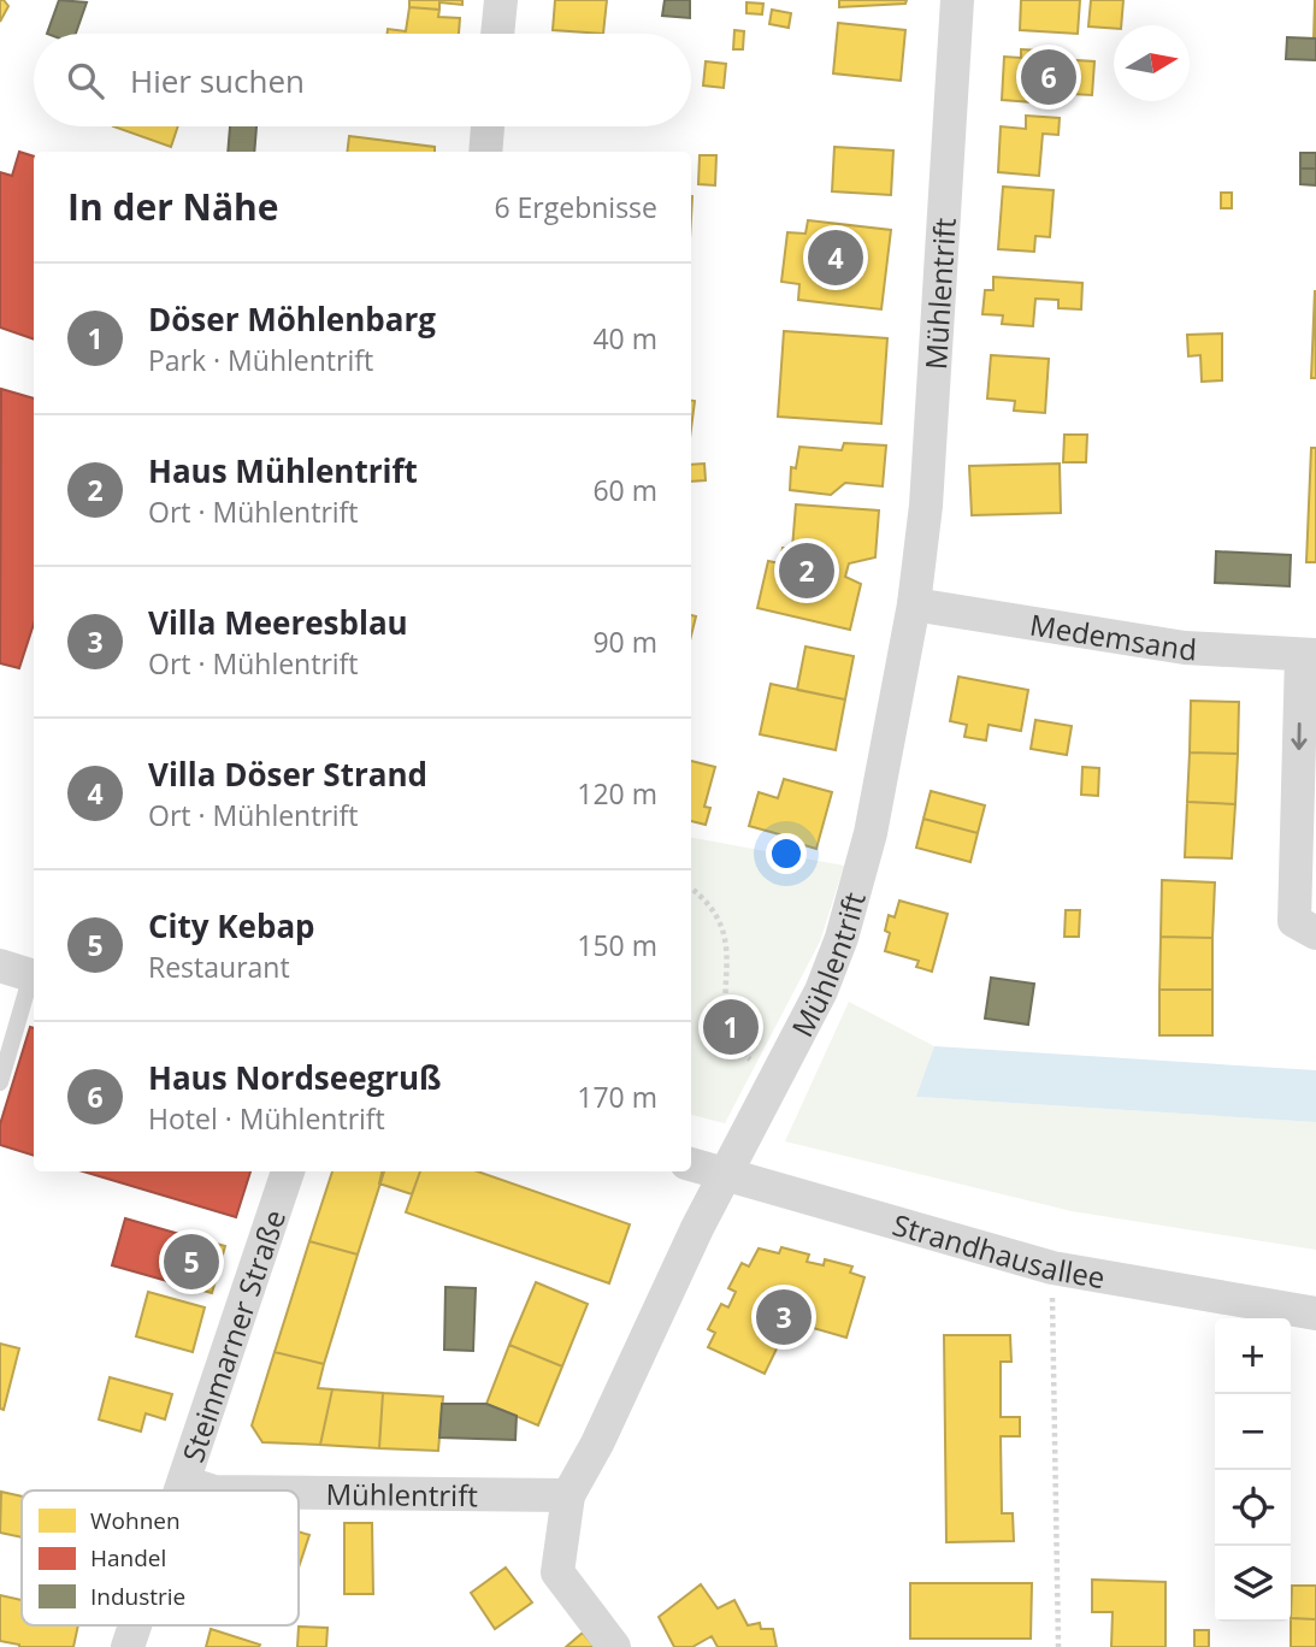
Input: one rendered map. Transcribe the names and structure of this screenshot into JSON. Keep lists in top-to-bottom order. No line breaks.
{"streets":{"street":["Mühlentrift","Medemsand","Strandhausallee","Steinmarner Straße"]},"crossings":[["Mühlentrift","Medemsand"],["Mühlentrift","Strandhausallee"],["Mühlentrift","Steinmarner Straße"]],"legend":["Wohnen","Handel","Industrie"],"north":"right","page":{"search":"Hier suchen","pins":["6","4","2","1","5","3"],"heading":["In der Nähe","6 Ergebnisse"],"list":[{"mark":"1","name":"Döser Möhlenbarg","note":"Park · Mühlentrift","value":"40 m"},{"mark":"2","name":"Haus Mühlentrift","note":"Ort · Mühlentrift","value":"60 m"},{"mark":"3","name":"Villa Meeresblau","note":"Ort · Mühlentrift","value":"90 m"},{"mark":"4","name":"Villa Döser Strand","note":"Ort · Mühlentrift","value":"120 m"},{"mark":"5","name":"City Kebap","note":"Restaurant","value":"150 m"},{"mark":"6","name":"Haus Nordseegruß","note":"Hotel · Mühlentrift","value":"170 m"}],"map_buttons":["+","−"]}}
